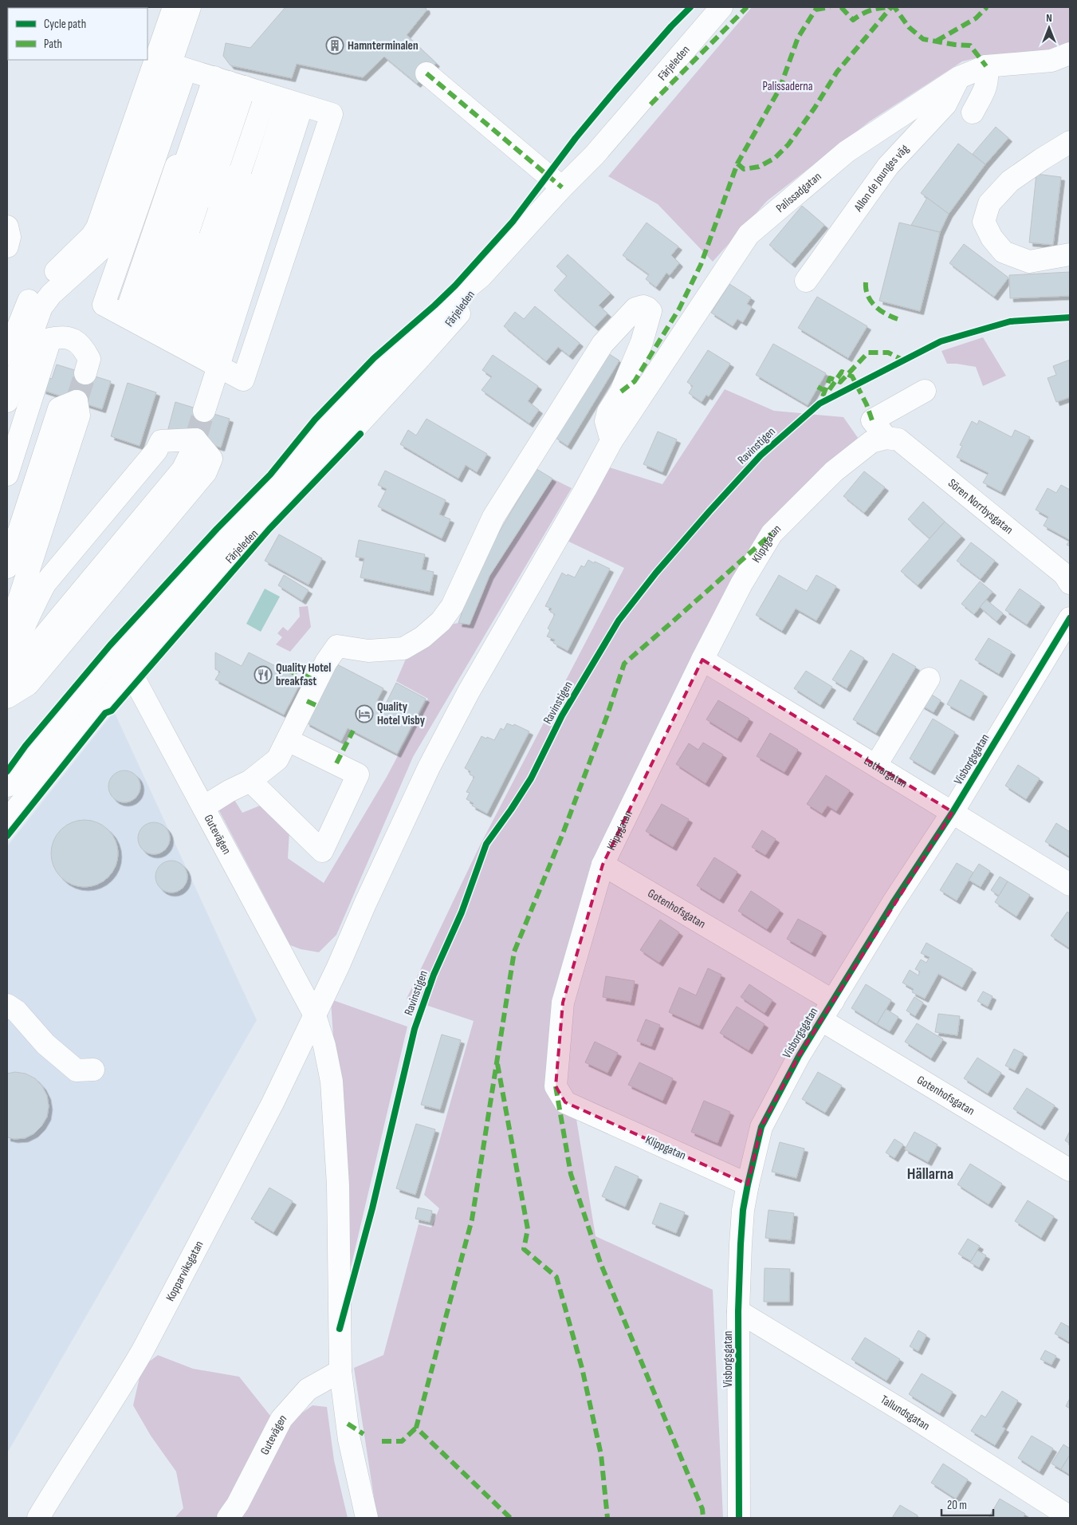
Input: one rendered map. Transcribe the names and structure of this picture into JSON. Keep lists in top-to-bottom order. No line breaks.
{"streets":{"street":["Färjeleden","Allon de Jounges väg","Palissadgatan","Sören Norrbysgatan","Klippgatan","Visborgsgatan","Lothargatan","Gutevägen","Gotenhofsgatan","Kopparviksgatan","Tallundsgatan"],"cycle path":["Ravinstigen"]},"crossings":[["Färjeleden","Gutevägen"],["Allon de Jounges väg","Palissadgatan"],["Palissadgatan","Gutevägen"],["Palissadgatan","Kopparviksgatan"],["Sören Norrbysgatan","Klippgatan"],["Klippgatan","Visborgsgatan"],["Klippgatan","Lothargatan"],["Klippgatan","Gotenhofsgatan"],["Visborgsgatan","Lothargatan"],["Visborgsgatan","Gotenhofsgatan"],["Visborgsgatan","Tallundsgatan"],["Gutevägen","Kopparviksgatan"]],"districts":["Hällarna"],"parks":["Palissaderna"],"places":{"building":["Hamnterminalen"],"restaurant":["Quality Hotel breakfast"],"hotel":["Quality Hotel Visby"]},"legend":["Cycle path","Path"],"scale_bar":"20 m","north":"top"}
